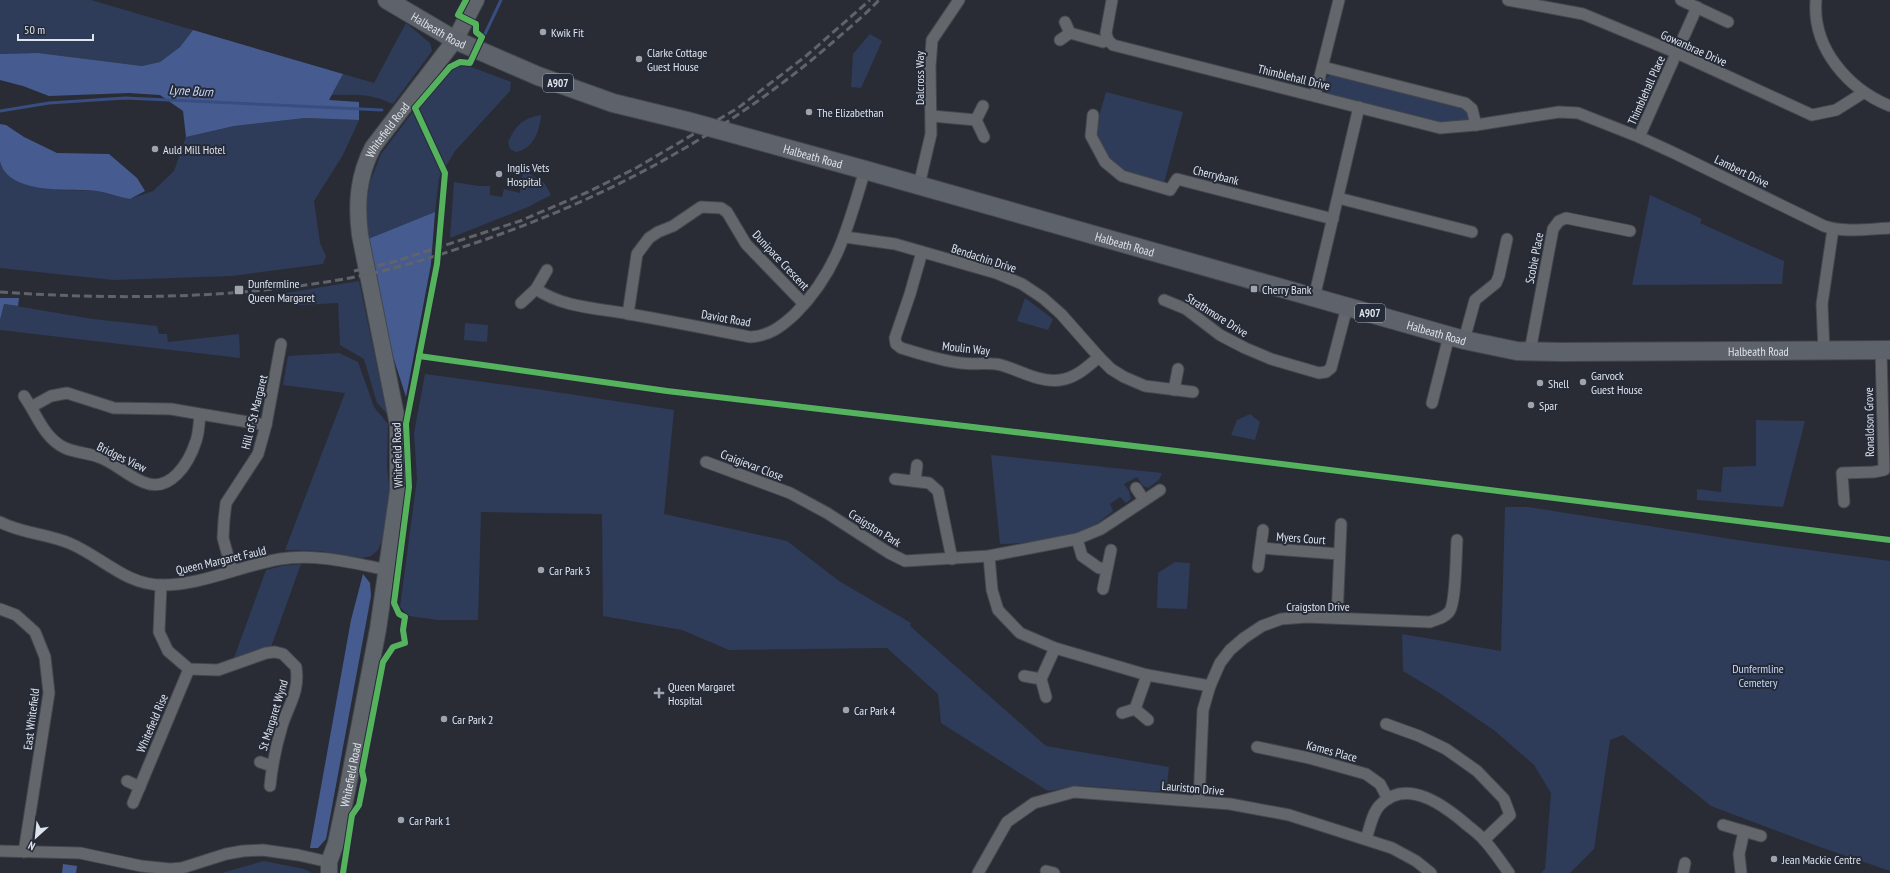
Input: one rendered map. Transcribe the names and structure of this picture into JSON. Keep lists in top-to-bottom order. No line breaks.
{"streets":{"main road":["Halbeath Road","A907","Whitefield Road"],"street":["Gowanbrae Drive","Thimblehall Drive","Dalcross Way","Thimblehall Place","Lambert Drive","Cherrybank","Bendachin Drive","Scobie Place","Dunipace Crescent","Strathmore Drive","Daviot Road","Moulin Way","Hill of St Margaret","Ronaldson Grove","Bridges View","Craigievar Close","Craigston Park","Myers Court","Queen Margaret Fauld","Craigston Drive","St Margaret Wynd","East Whitefield","Whitefield Rise","Kames Place","Lauriston Drive"]},"crossings":[["Halbeath Road","Dalcross Way"],["Halbeath Road","Whitefield Road"],["Halbeath Road","Scobie Place"],["Halbeath Road","Strathmore Drive"],["Halbeath Road","Daviot Road"],["Halbeath Road","Ronaldson Grove"],["Gowanbrae Drive","Thimblehall Place"],["Thimblehall Drive","Thimblehall Place"],["Thimblehall Drive","Lambert Drive"],["Thimblehall Place","Lambert Drive"],["Whitefield Road","Queen Margaret Fauld"],["Bendachin Drive","Daviot Road"],["Bendachin Drive","Moulin Way"],["Dunipace Crescent","Daviot Road"],["Hill of St Margaret","Queen Margaret Fauld"],["Craigievar Close","Craigston Park"],["Myers Court","Craigston Drive"],["Craigston Drive","Lauriston Drive"],["St Margaret Wynd","Whitefield Rise"]],"water":["Lyne Burn"],"parks":["Dunfermline Cemetery"],"places":{"other":["Kwik Fit","Clarke Cottage Guest House","The Elizabethan","Auld Mill Hotel","Inglis Vets Hospital","Garvock Guest House","Shell","Spar","Car Park 3","Car Park 4","Car Park 2","Car Park 1","Jean Mackie Centre"],"transit":["Cherry Bank","Dunfermline Queen Margaret"],"health":["Queen Margaret Hospital"]},"scale_bar":"50 m","north":"bottom left"}
